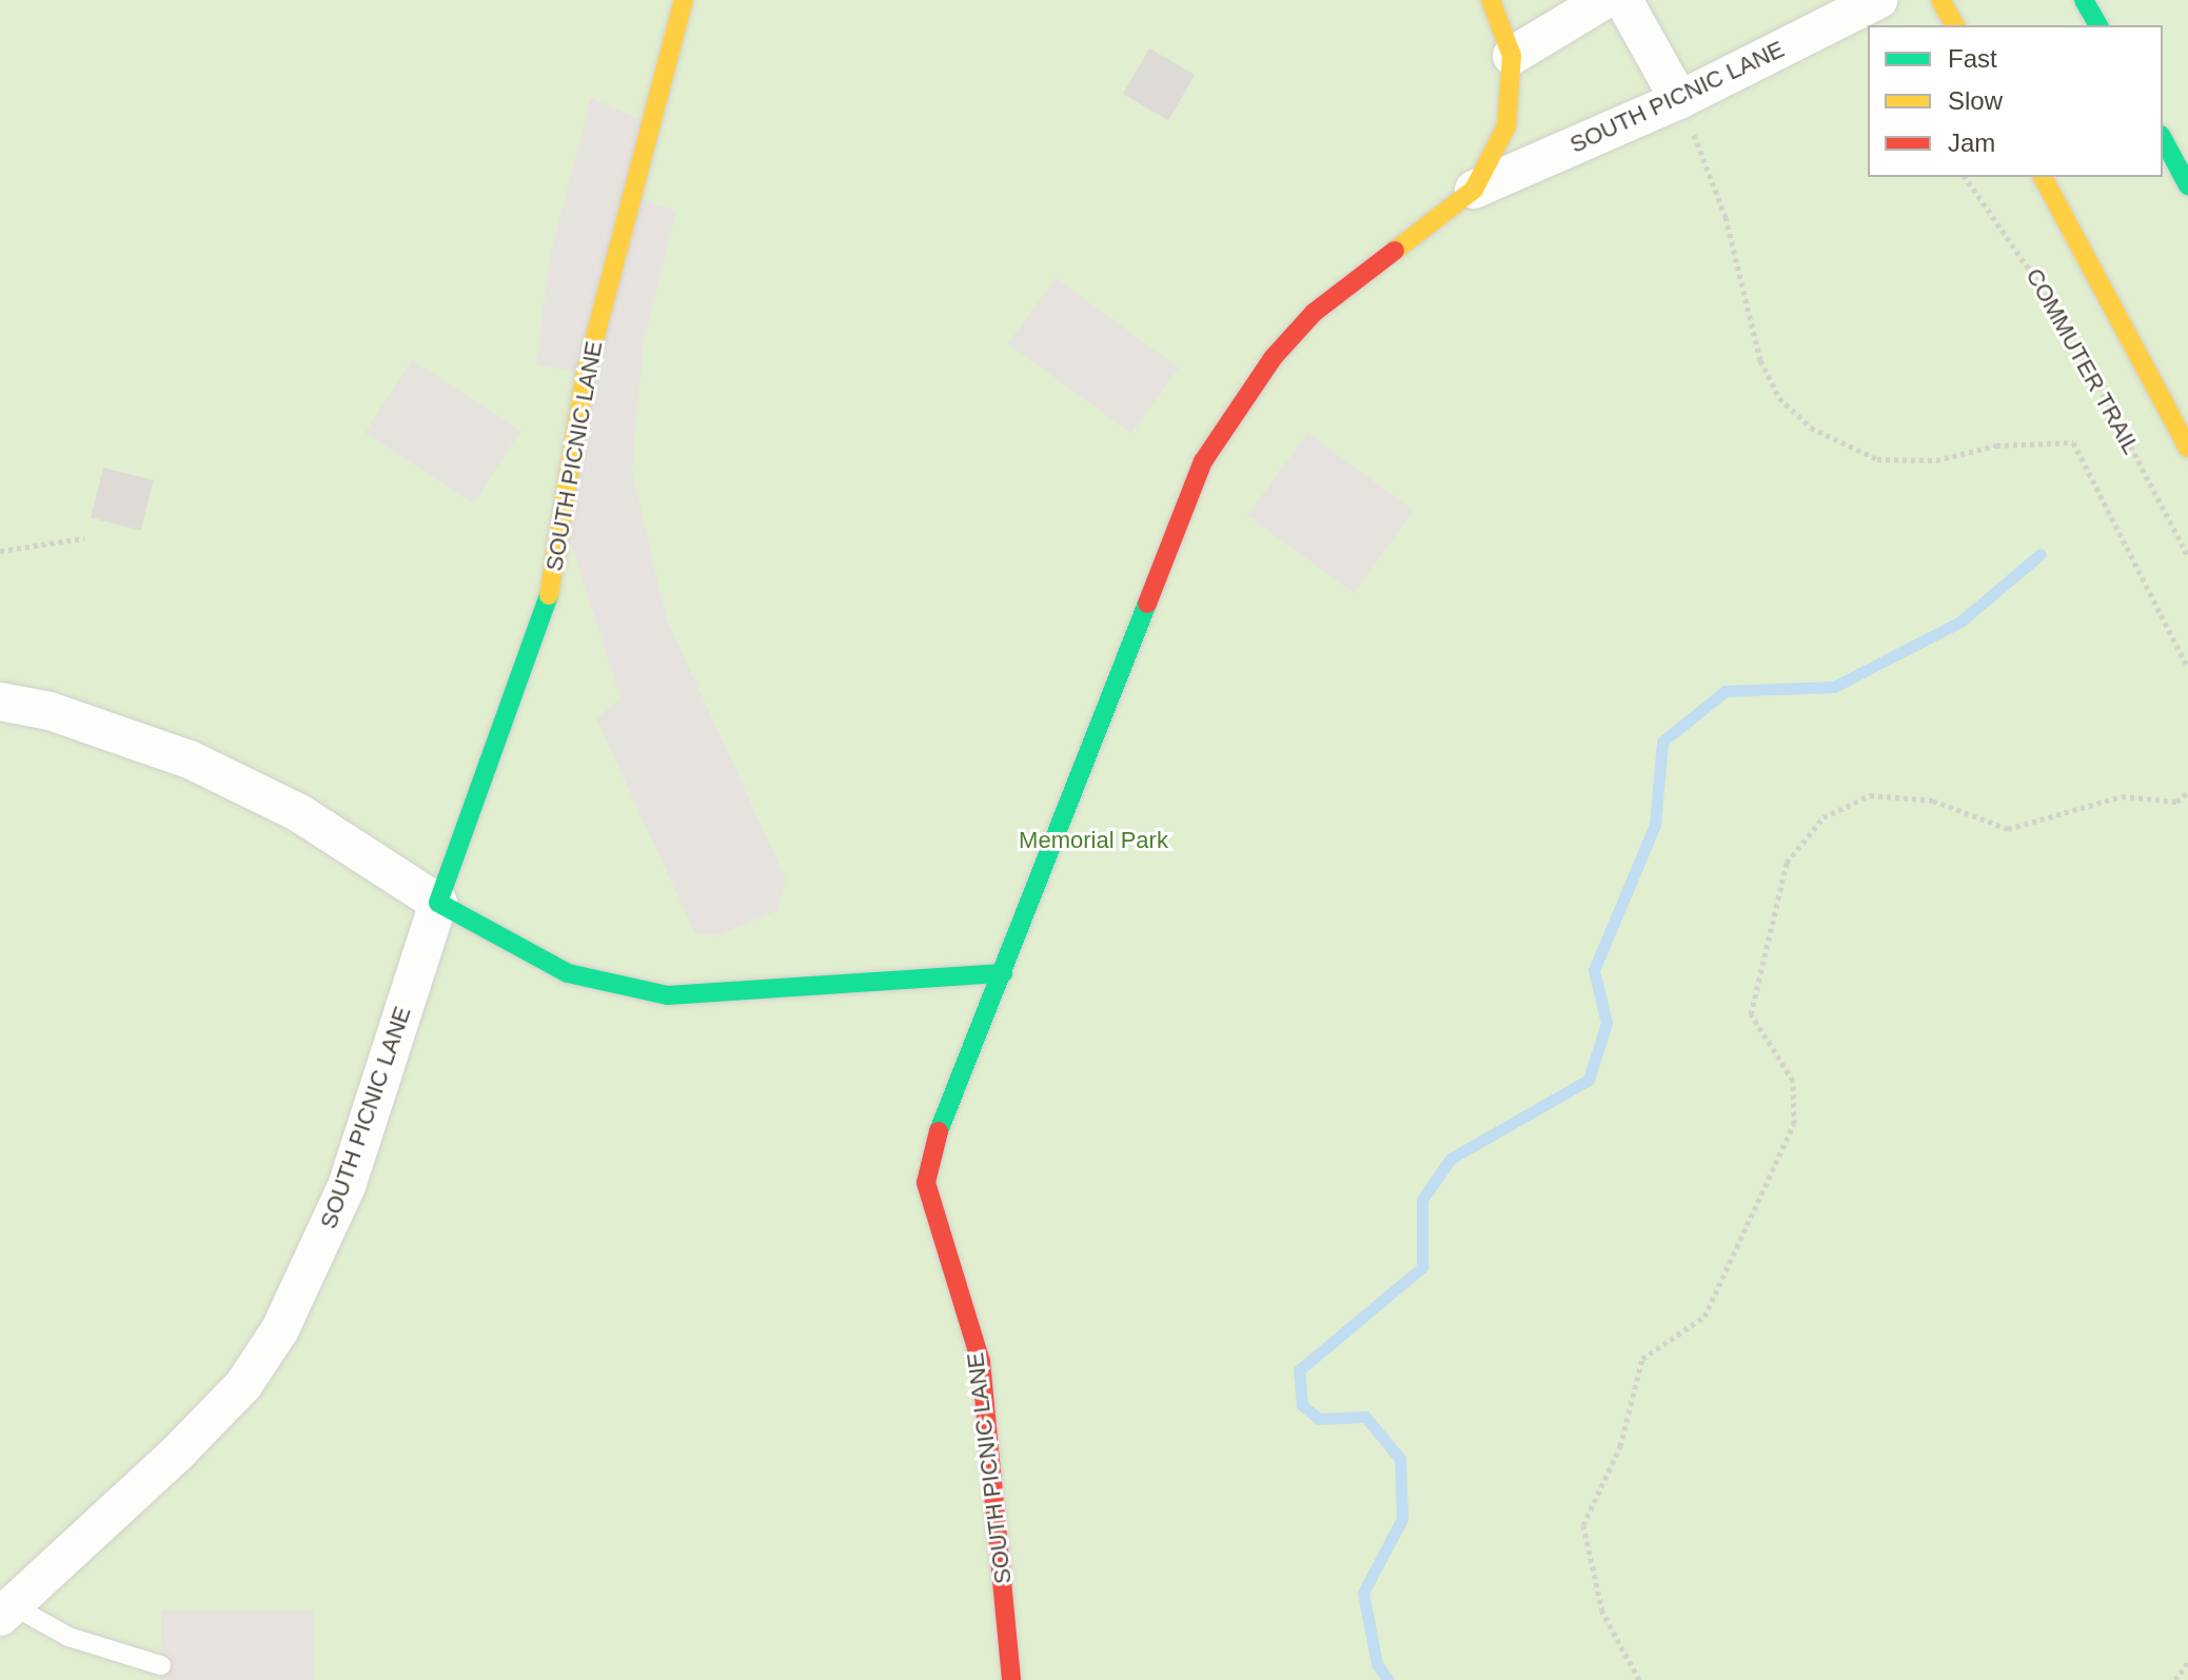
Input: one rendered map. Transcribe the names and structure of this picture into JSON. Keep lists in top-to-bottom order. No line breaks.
{"streets":{"street":["SOUTH PICNIC LANE"],"path":["COMMUTER TRAIL"]},"parks":["Memorial Park"],"legend":["Fast","Slow","Jam"]}
